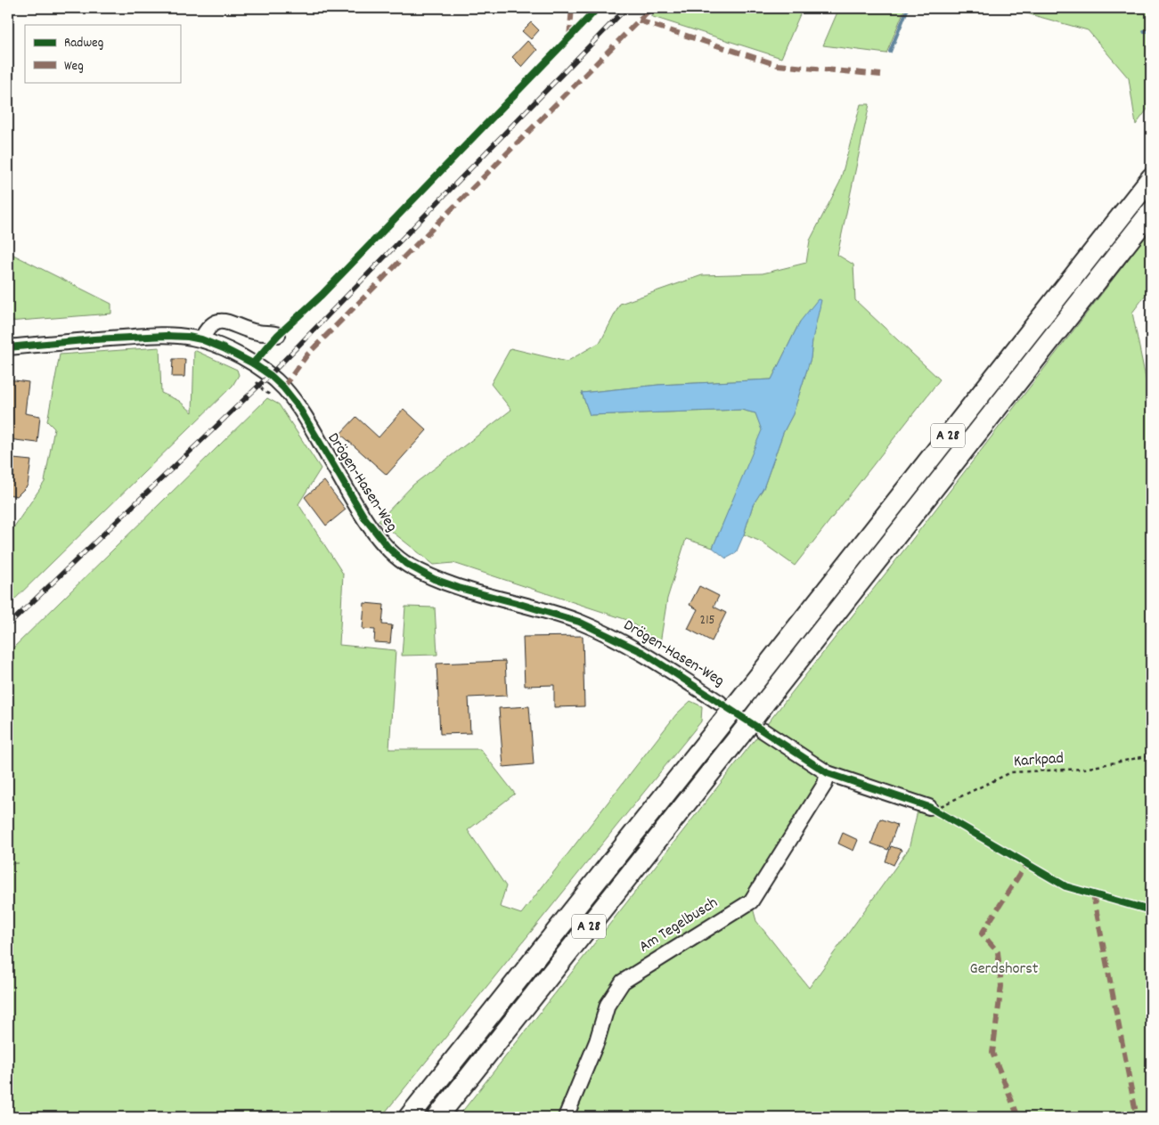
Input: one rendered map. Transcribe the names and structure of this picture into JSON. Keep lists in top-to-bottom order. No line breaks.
{"streets":{"highway":["A 28"],"street":["Drögen-Hasen-Weg","Am Tegelbusch"],"path":["Karkpad"]},"parks":["Gerdshorst"],"house_numbers":["215"],"legend":["Radweg","Weg"]}
